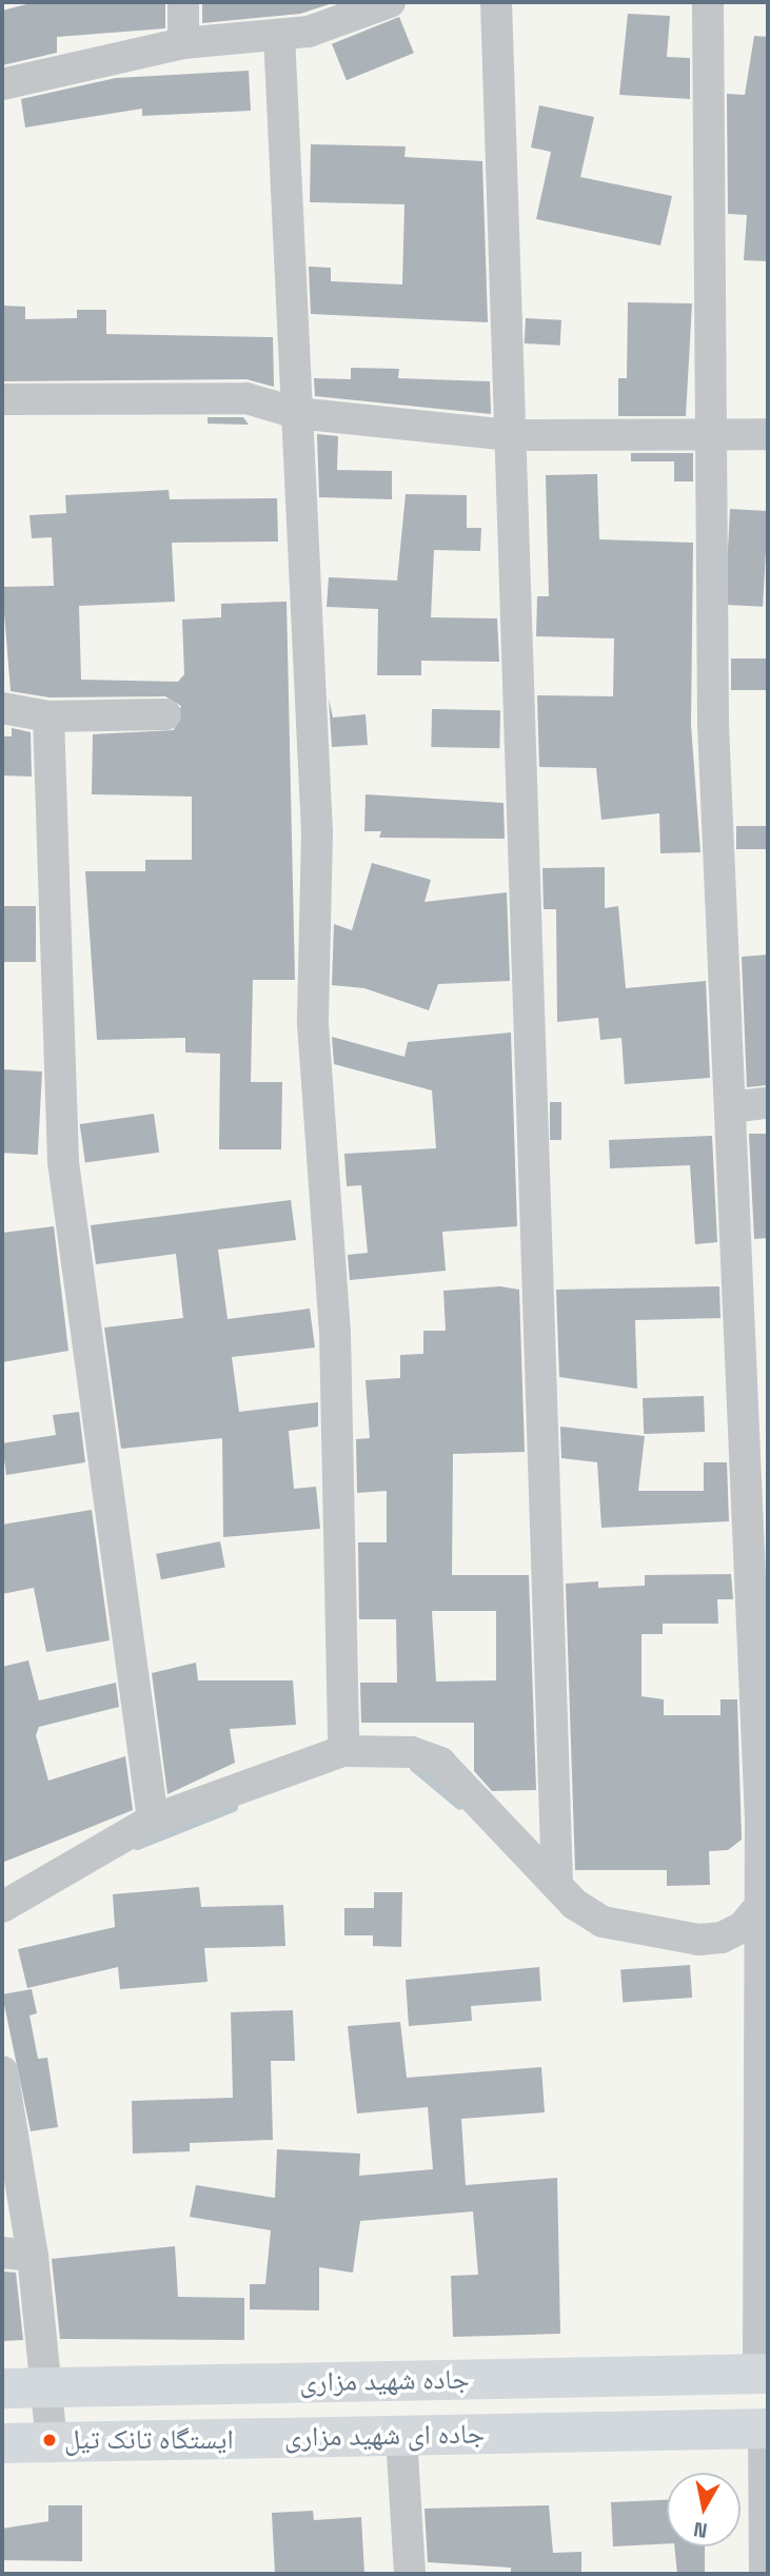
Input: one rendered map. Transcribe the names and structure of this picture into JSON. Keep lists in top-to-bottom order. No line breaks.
{"streets":{"main road":["جاده شهید مزاری","جاده ای شهید مزاری"]},"places":["ایستگاه تانک تیل"],"north":"bottom"}
